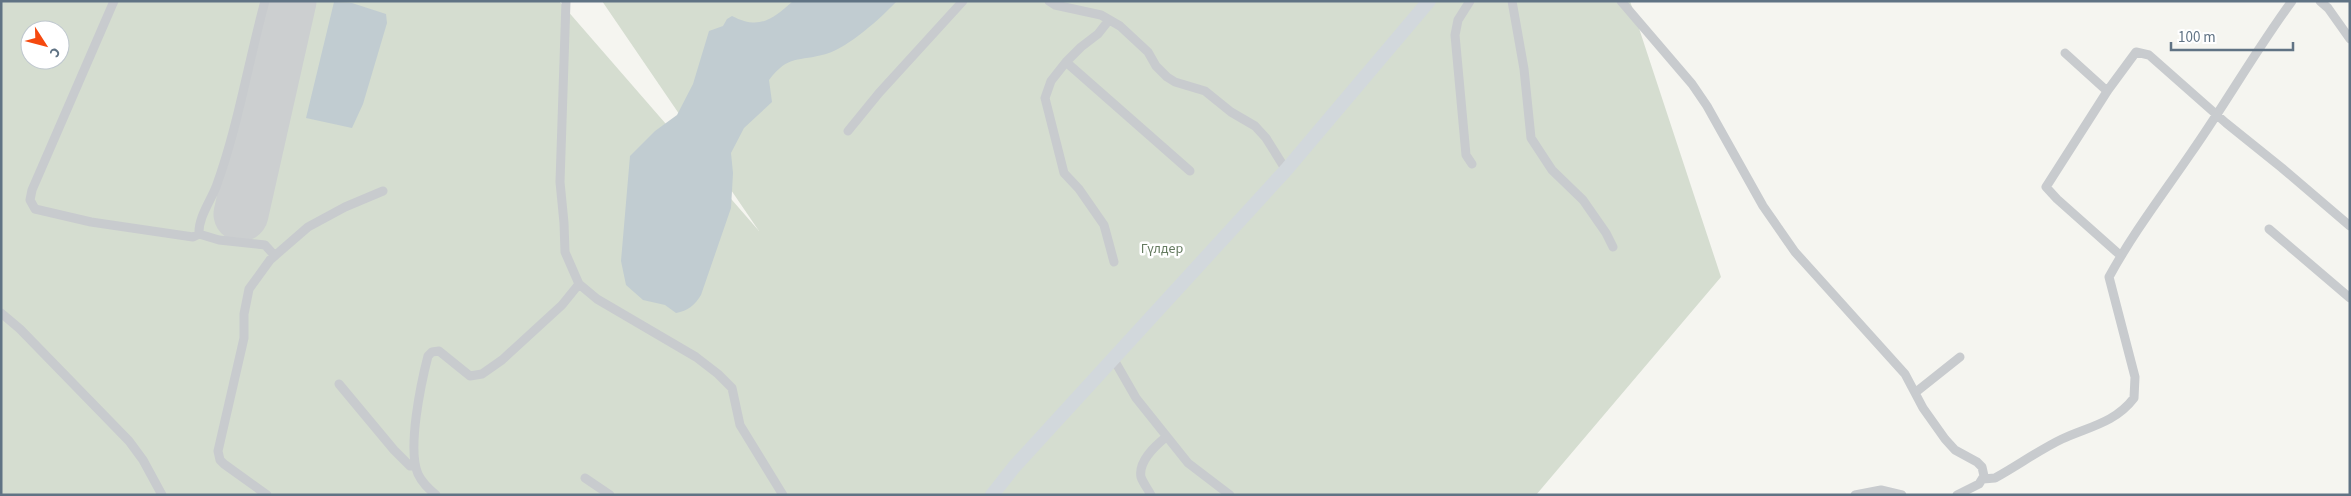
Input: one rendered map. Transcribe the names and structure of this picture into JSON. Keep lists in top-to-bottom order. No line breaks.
{"parks":["Гүлдер"],"scale_bar":"100 m","north":"bottom right"}
